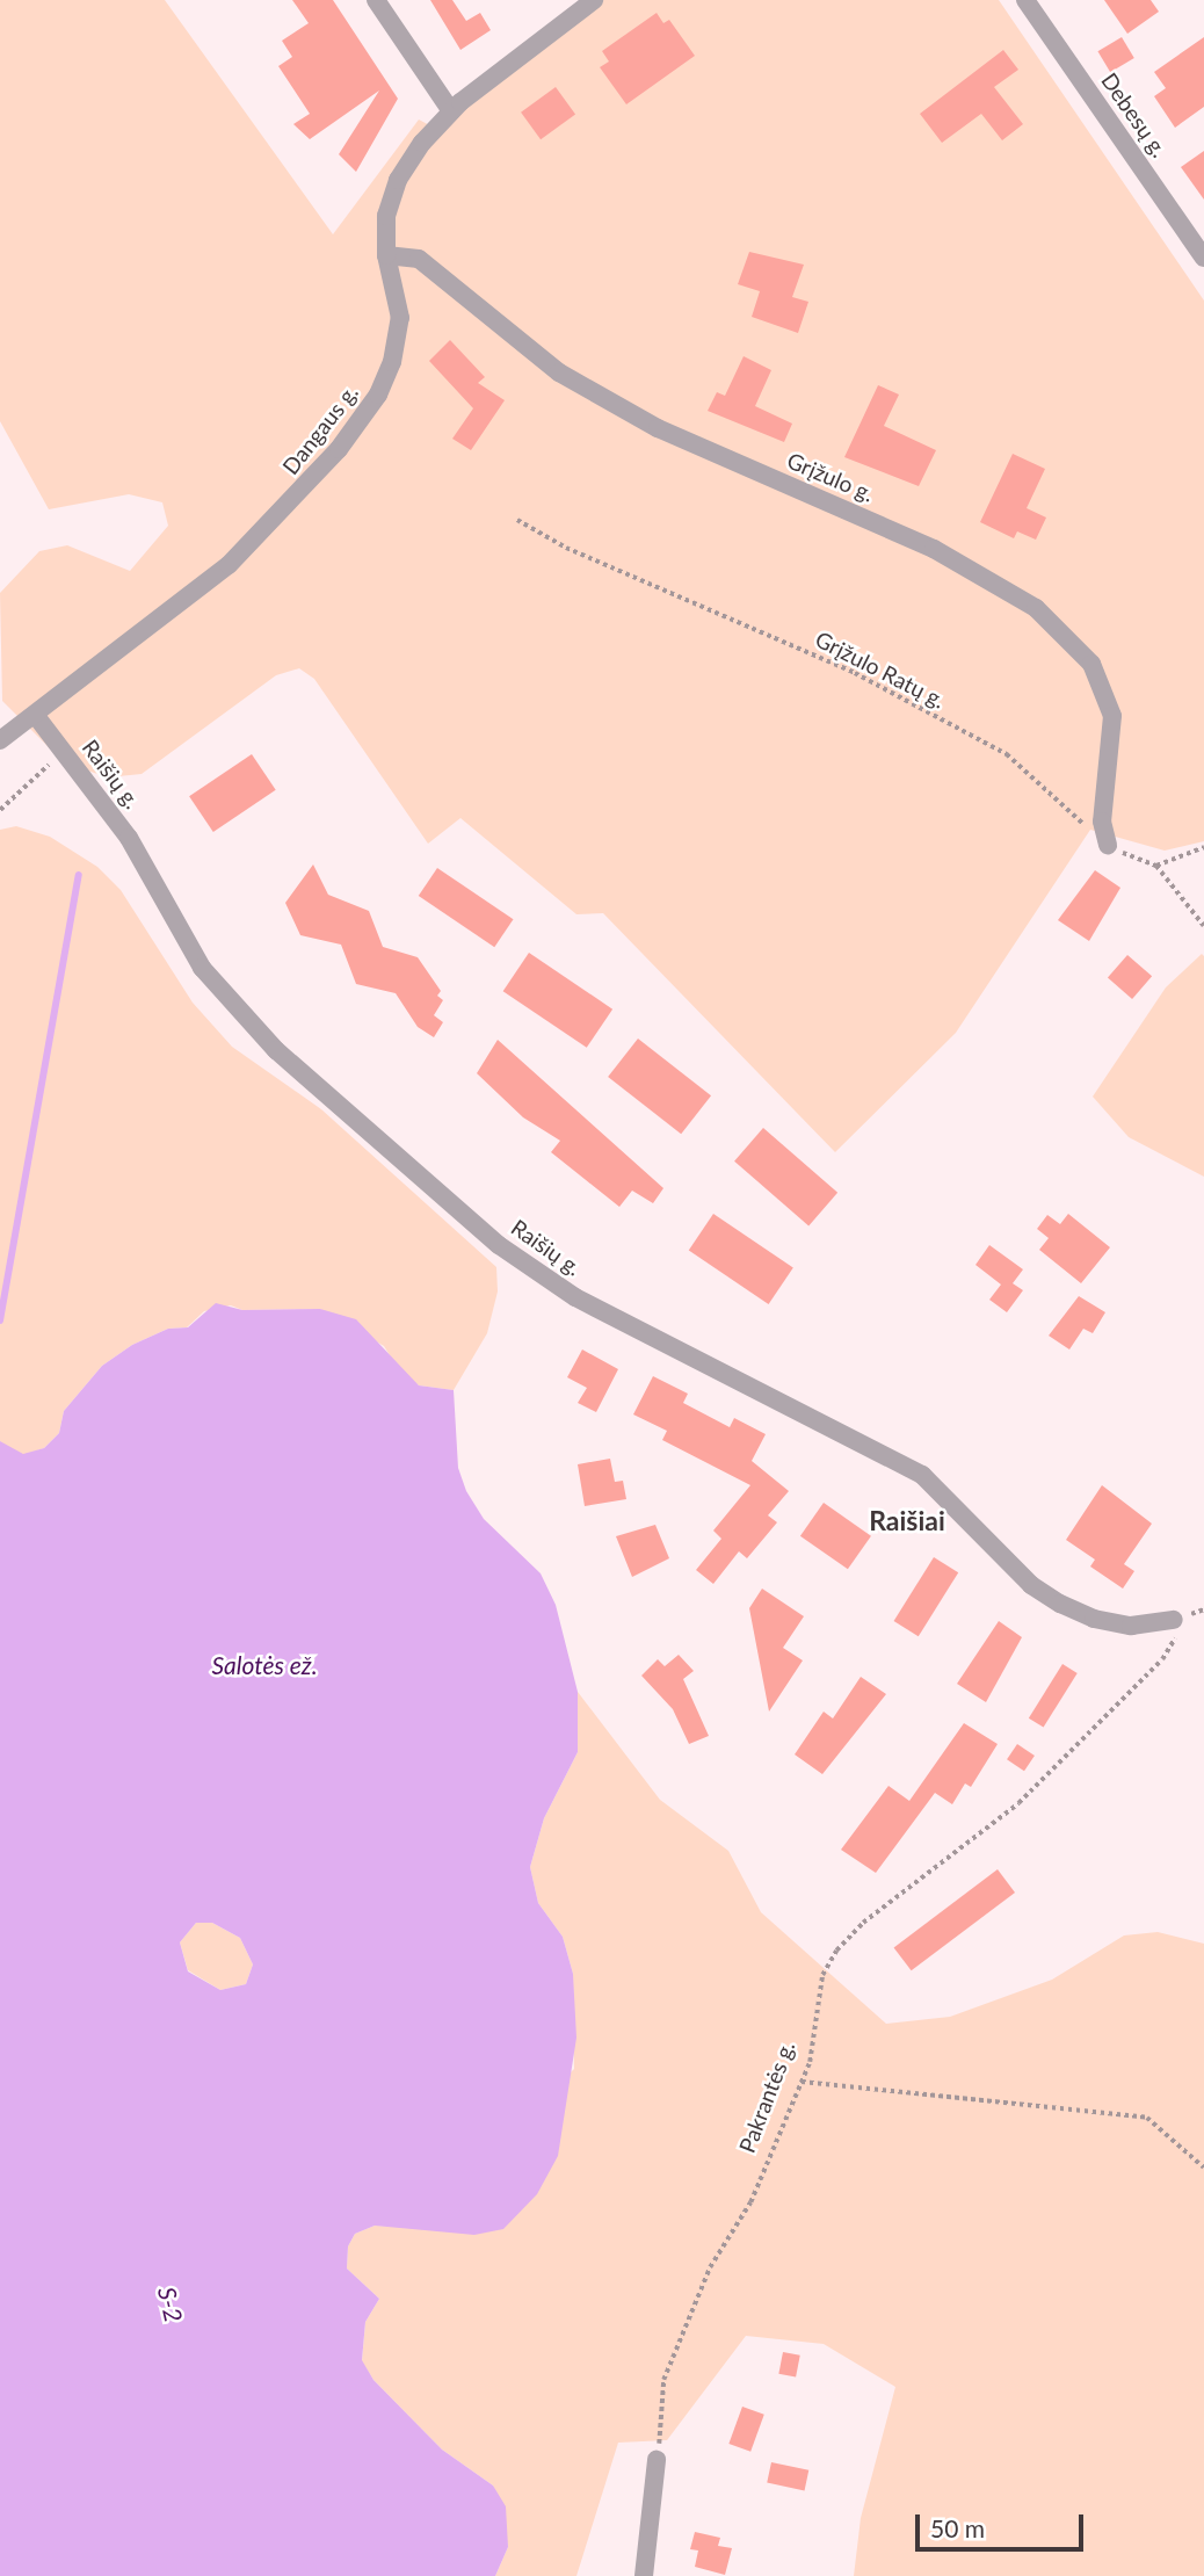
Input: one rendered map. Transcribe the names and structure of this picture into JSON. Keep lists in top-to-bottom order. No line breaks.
{"streets":{"street":["Debesų g.","Dangaus g.","Grįžulo g.","Raišių g."],"path":["Grįžulo Ratų g.","Pakrantės g."]},"crossings":[["Dangaus g.","Grįžulo g."],["Dangaus g.","Raišių g."],["Grįžulo g.","Grįžulo Ratų g."],["Raišių g.","Pakrantės g."]],"districts":["Raišiai"],"water":["Salotės ež.","S-2"],"scale_bar":"50 m"}
